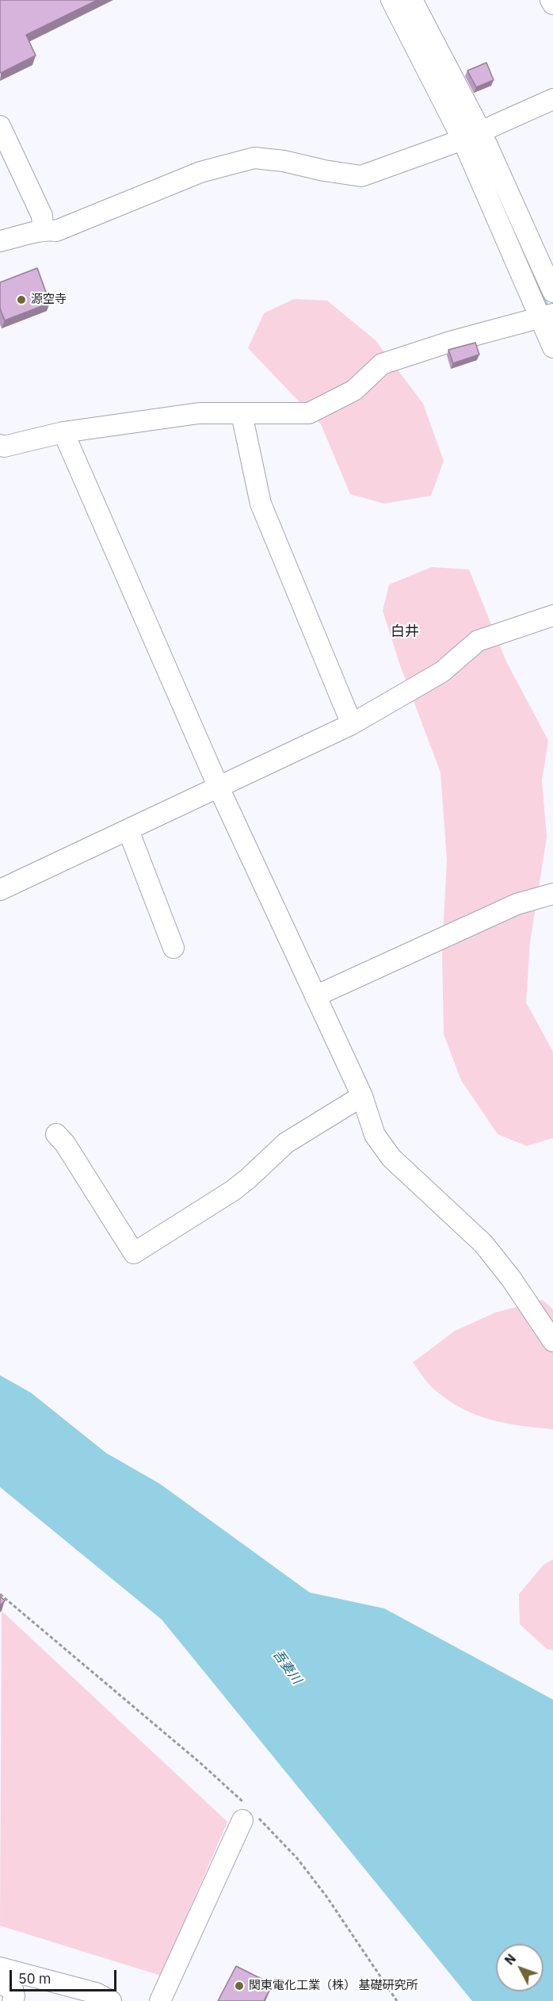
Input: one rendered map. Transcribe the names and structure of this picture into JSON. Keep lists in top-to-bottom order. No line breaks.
{"districts":["白井"],"water":["吾妻川"],"places":["源空寺","関東電化工業（株） 基礎研究所"],"scale_bar":"50 m","north":"top left"}
